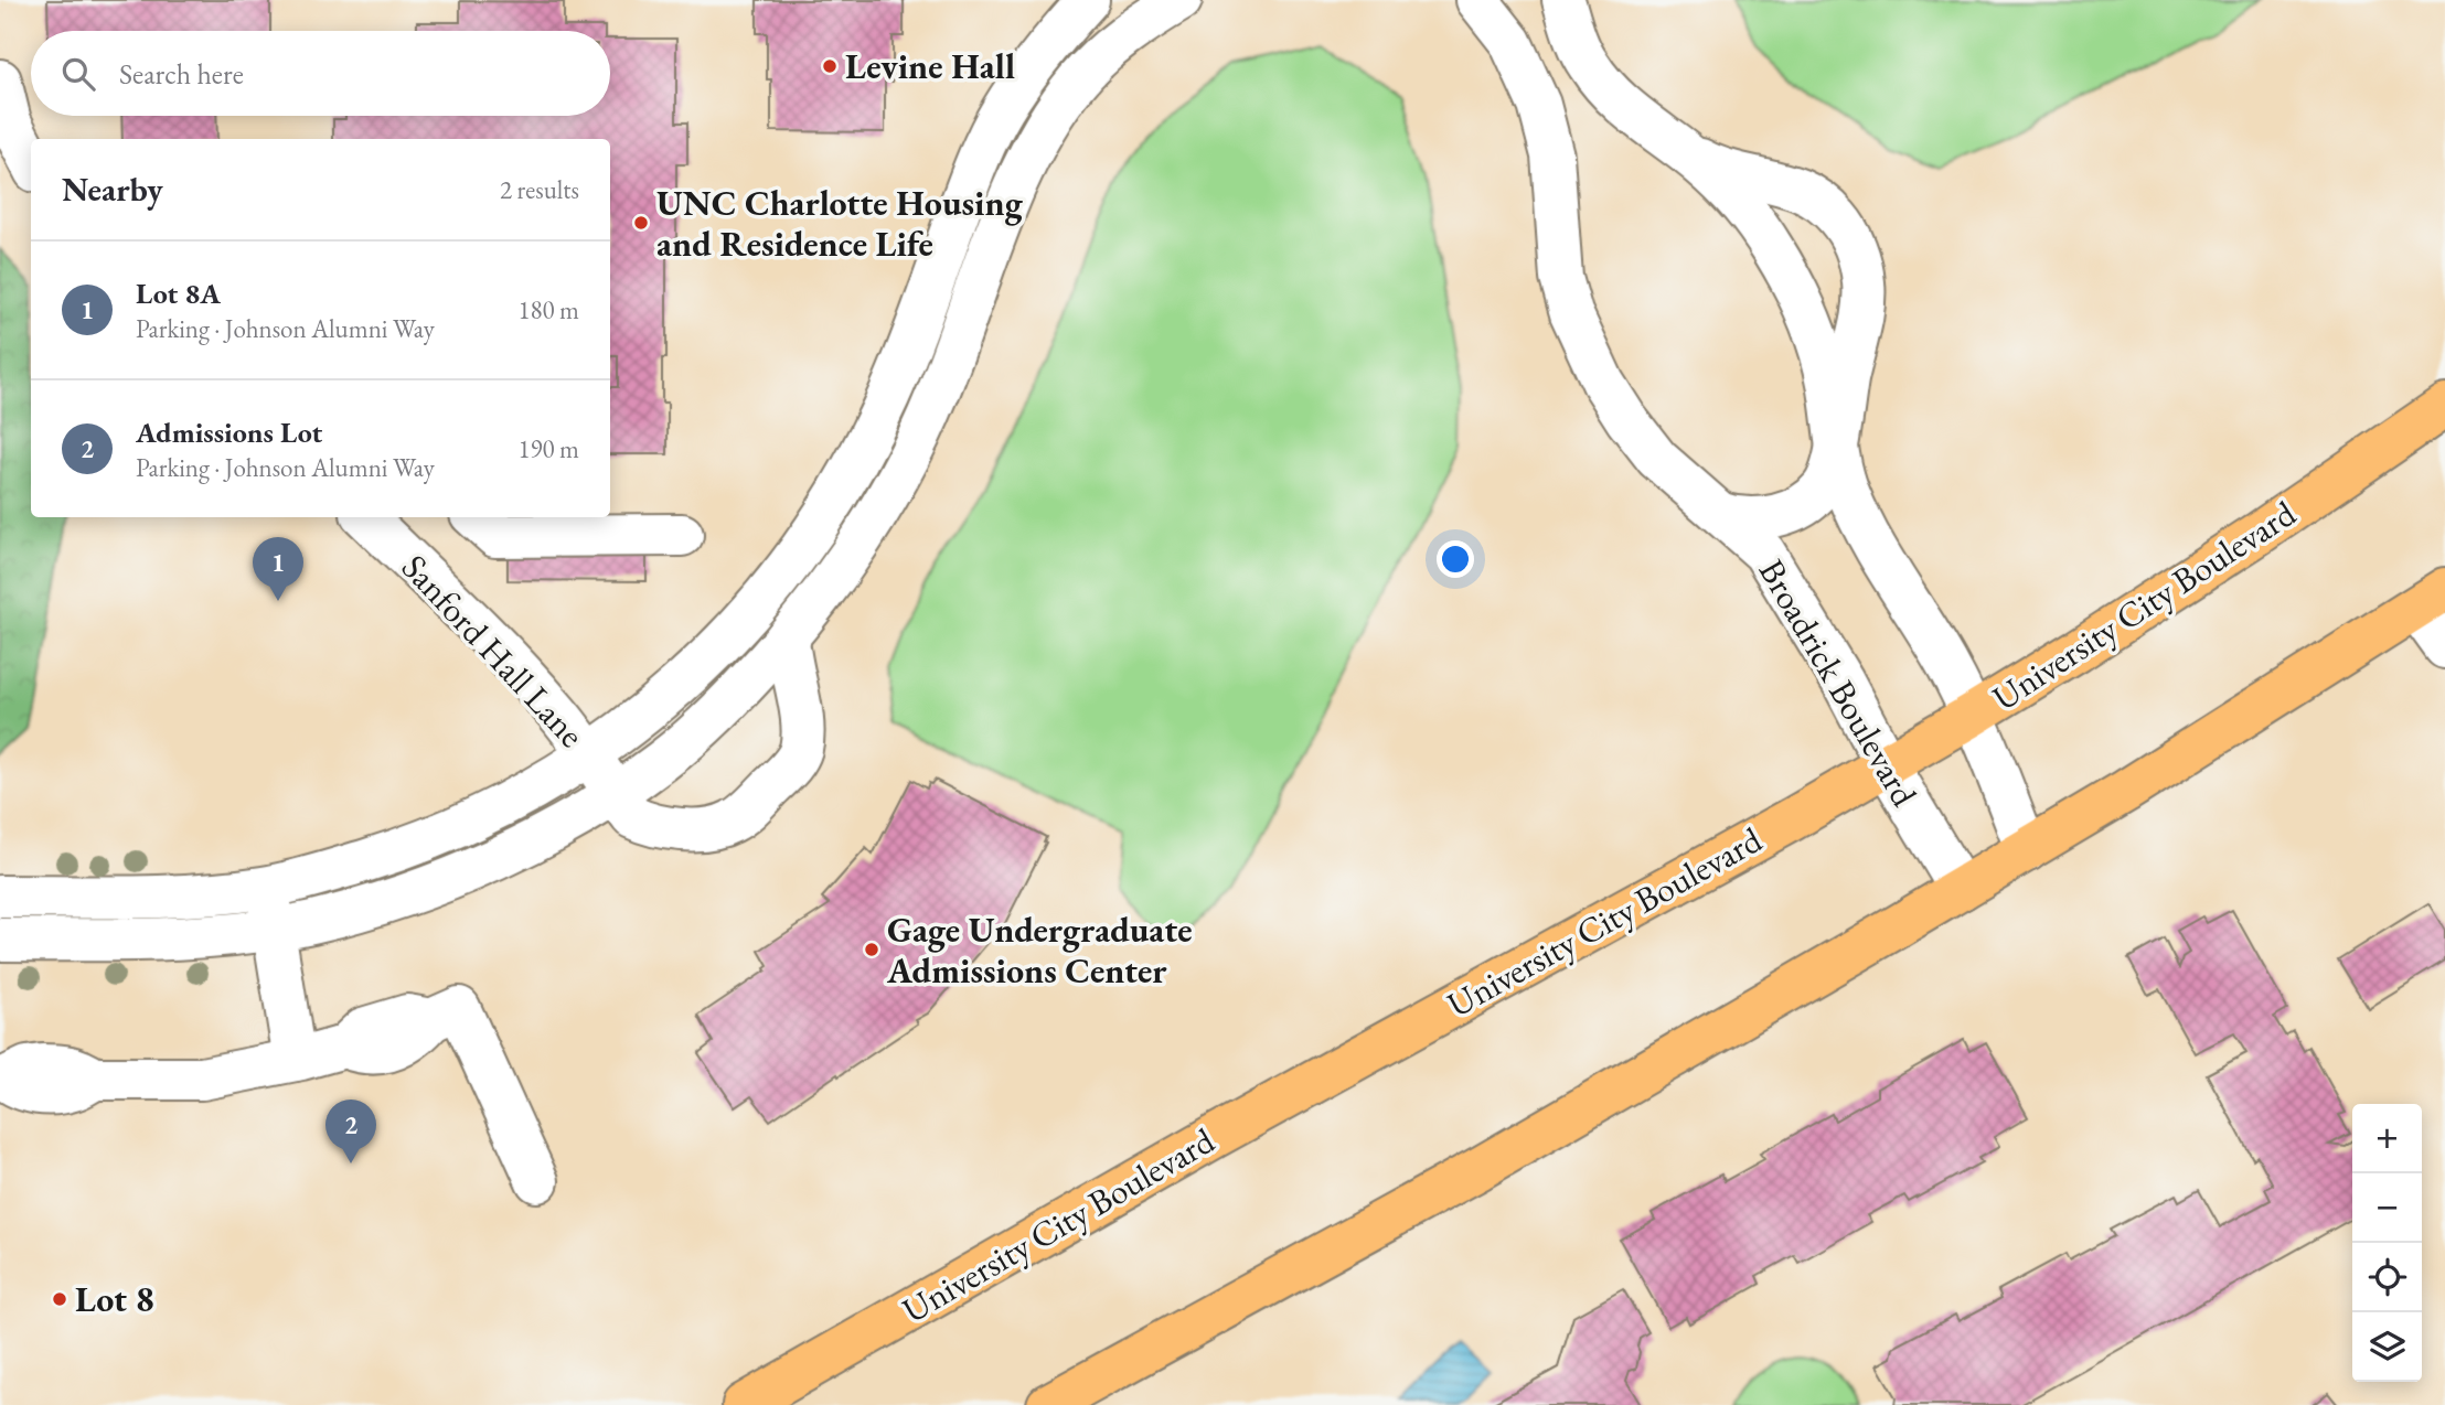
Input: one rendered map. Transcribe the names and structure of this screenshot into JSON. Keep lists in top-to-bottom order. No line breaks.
{"streets":{"main road":["University City Boulevard"],"street":["Sanford Hall Lane","Broadrick Boulevard"]},"crossings":[["University City Boulevard","Broadrick Boulevard"]],"places":["Levine Hall","UNC Charlotte Housing and Residence Life","Gage Undergraduate Admissions Center","Lot 8"],"page":{"search":"Search here","heading":["Nearby","2 results"],"list":[{"mark":"1","name":"Lot 8A","note":"Parking · Johnson Alumni Way","value":"180 m"},{"mark":"2","name":"Admissions Lot","note":"Parking · Johnson Alumni Way","value":"190 m"}],"pins":["1","2"],"map_buttons":["+","−"]}}
